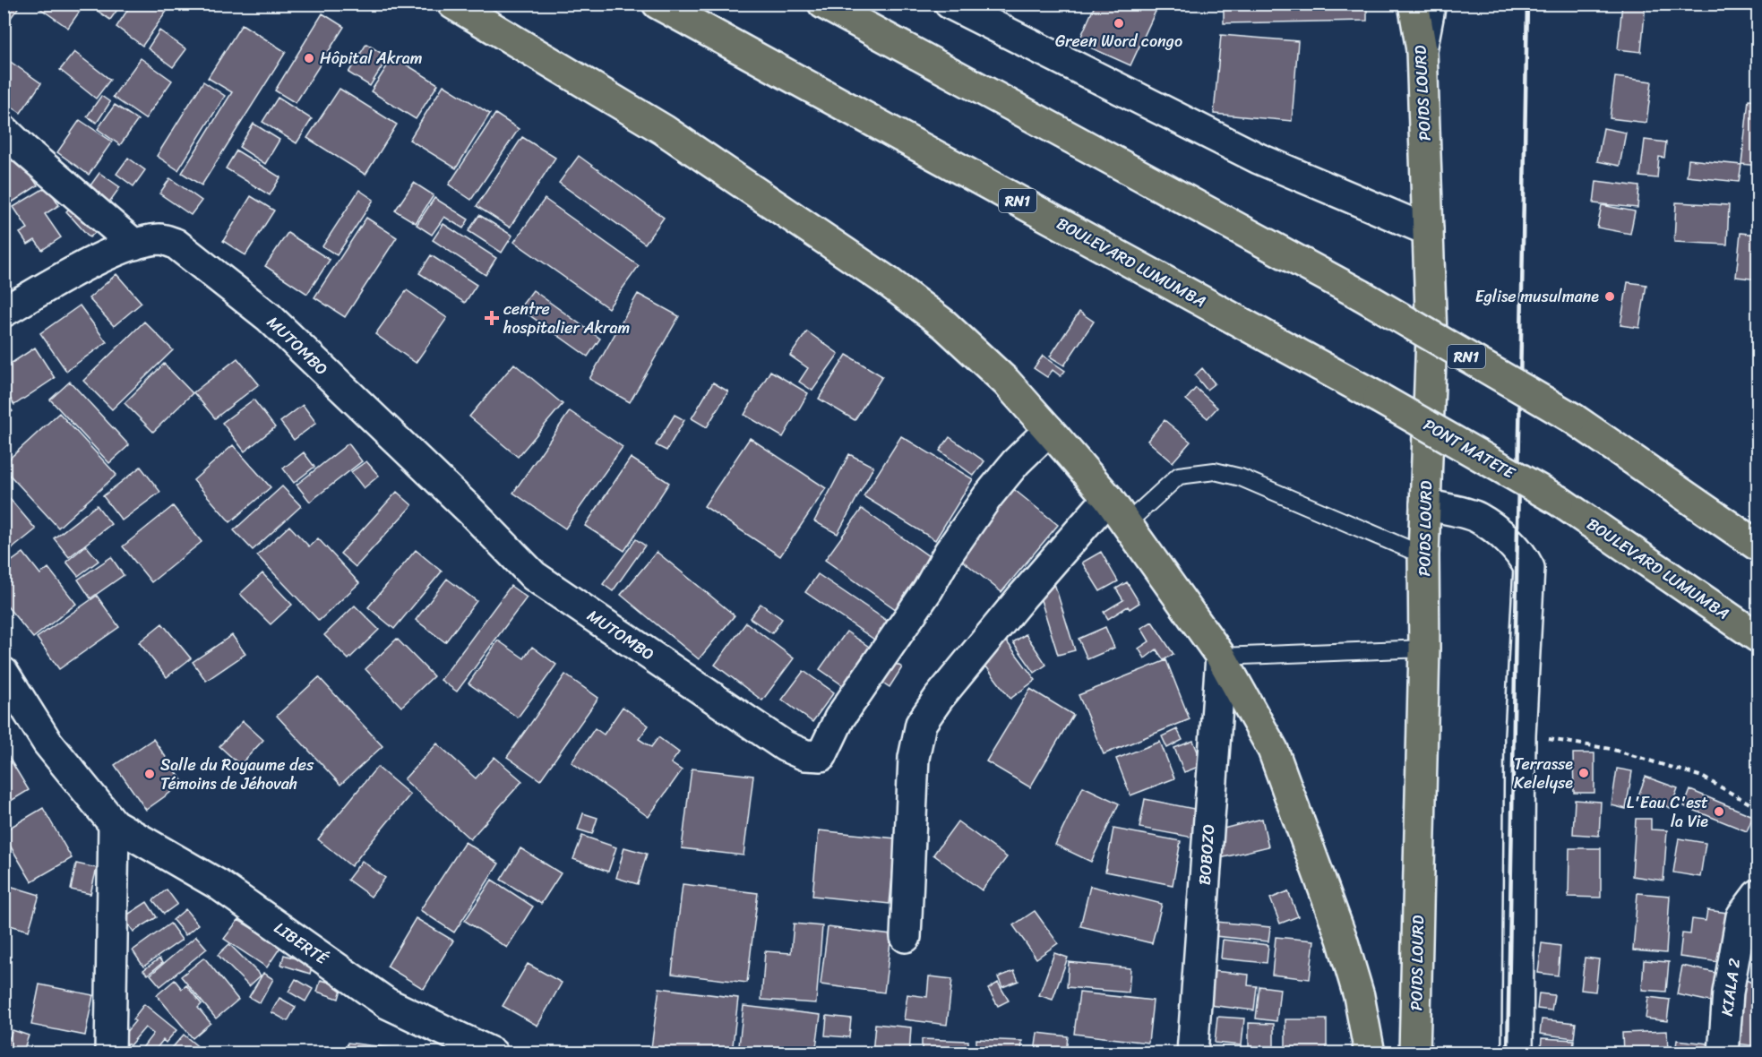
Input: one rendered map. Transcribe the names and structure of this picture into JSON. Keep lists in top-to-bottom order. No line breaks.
{"streets":{"main road":["POIDS LOURD","RN1","BOULEVARD LUMUMBA","PONT MATETE"],"street":["MUTOMBO","BOBOZO","LIBERTÉ","KIALA 2"]},"crossings":[["BOULEVARD LUMUMBA","PONT MATETE"]],"places":{"other":["Green Word congo","Hôpital Akram","Eglise musulmane","Terrasse Kelelyse","Salle du Royaume des Témoins de Jéhovah","L'Eau C'est la Vie"],"health":["centre hospitalier Akram"]}}
